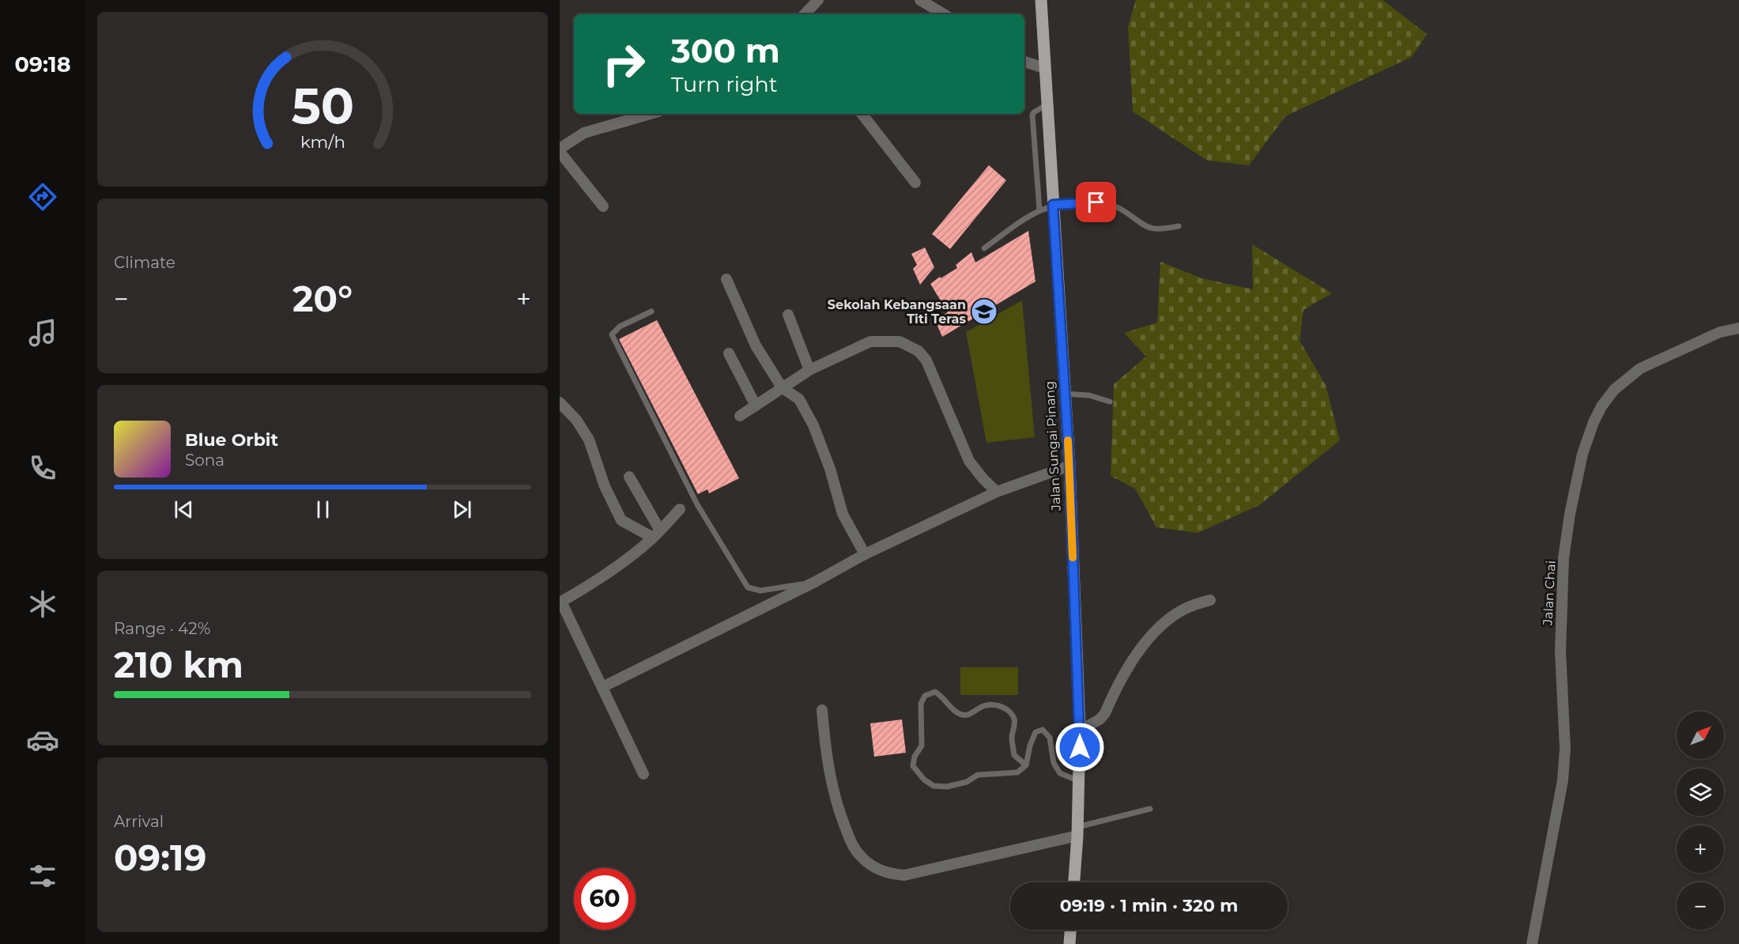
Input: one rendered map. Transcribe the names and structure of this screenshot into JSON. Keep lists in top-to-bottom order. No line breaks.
{"streets":{"main road":["Jalan Sungai Pinang"],"street":["Jalan Chai"]},"places":{"school or university":["Sekolah Kebangsaan Titi Teras"]},"north":"top right","page":{"tabs":"09:18","turn":["300 m","Turn right"],"tile":["Climate",["Range · 42%","210 km"],["Arrival","09:19"]],"heat":["−","20°","+"],"song":["Blue Orbit","Sona"],"map_buttons":["+","−"],"limit":"60","trip":"09:19 · 1 min · 320 m","gauge":["50","km/h"]}}
